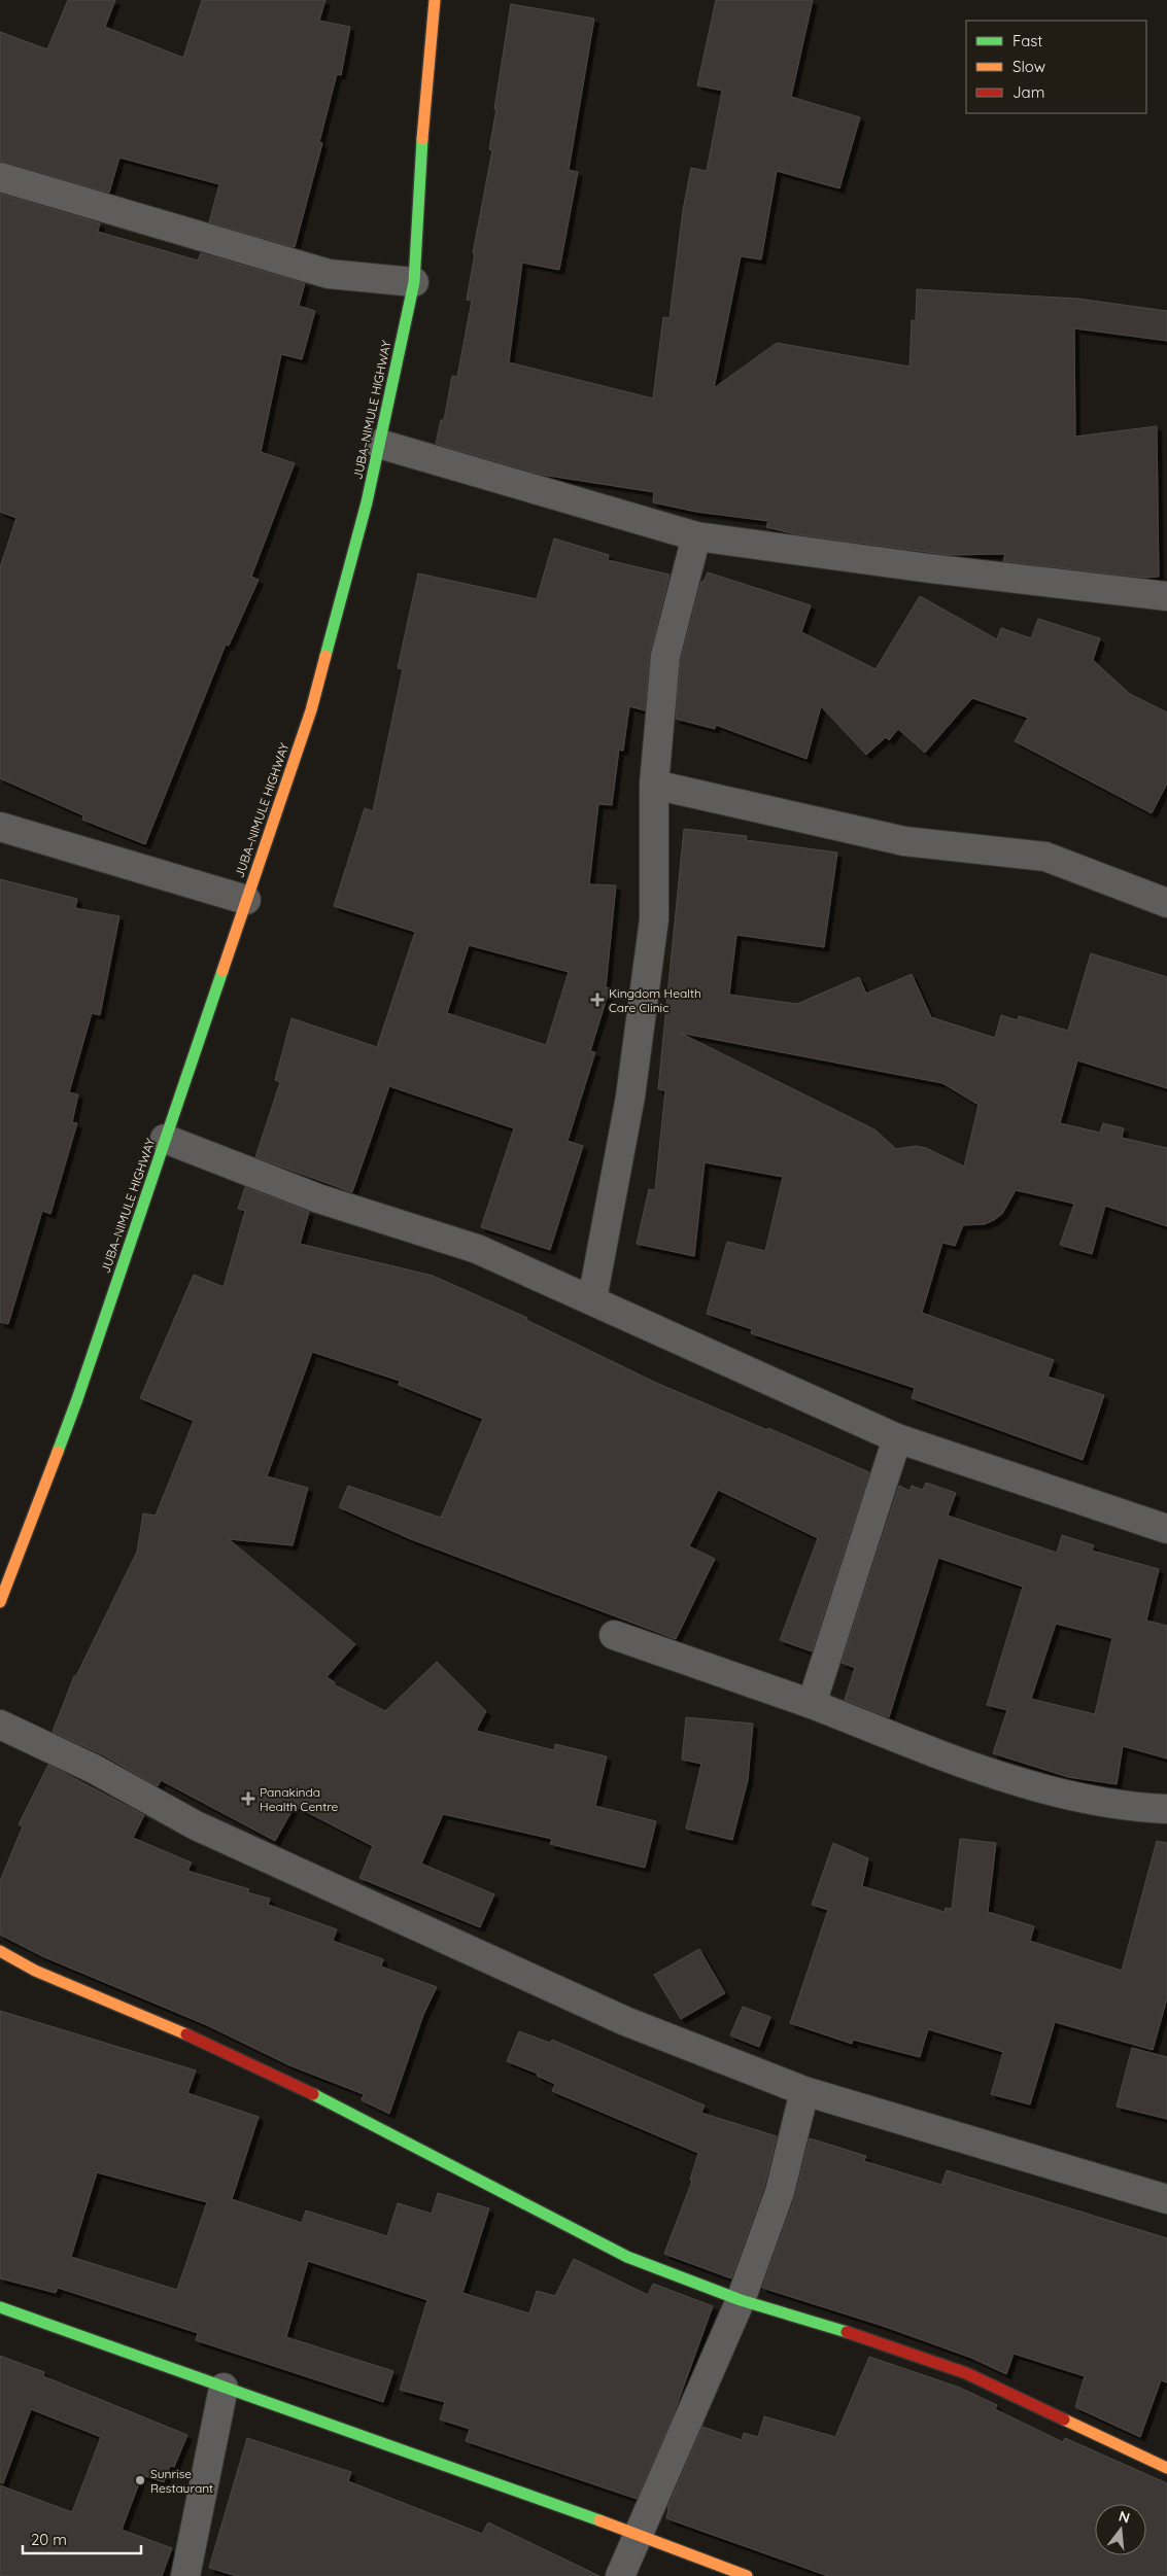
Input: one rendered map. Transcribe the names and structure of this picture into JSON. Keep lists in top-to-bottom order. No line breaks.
{"streets":{"street":["JUBA–NIMULE HIGHWAY"]},"places":{"health":["Kingdom Health Care Clinic","Panakinda Health Centre"],"other":["Sunrise Restaurant"]},"legend":["Fast","Slow","Jam"],"scale_bar":"20 m","north":"top"}
